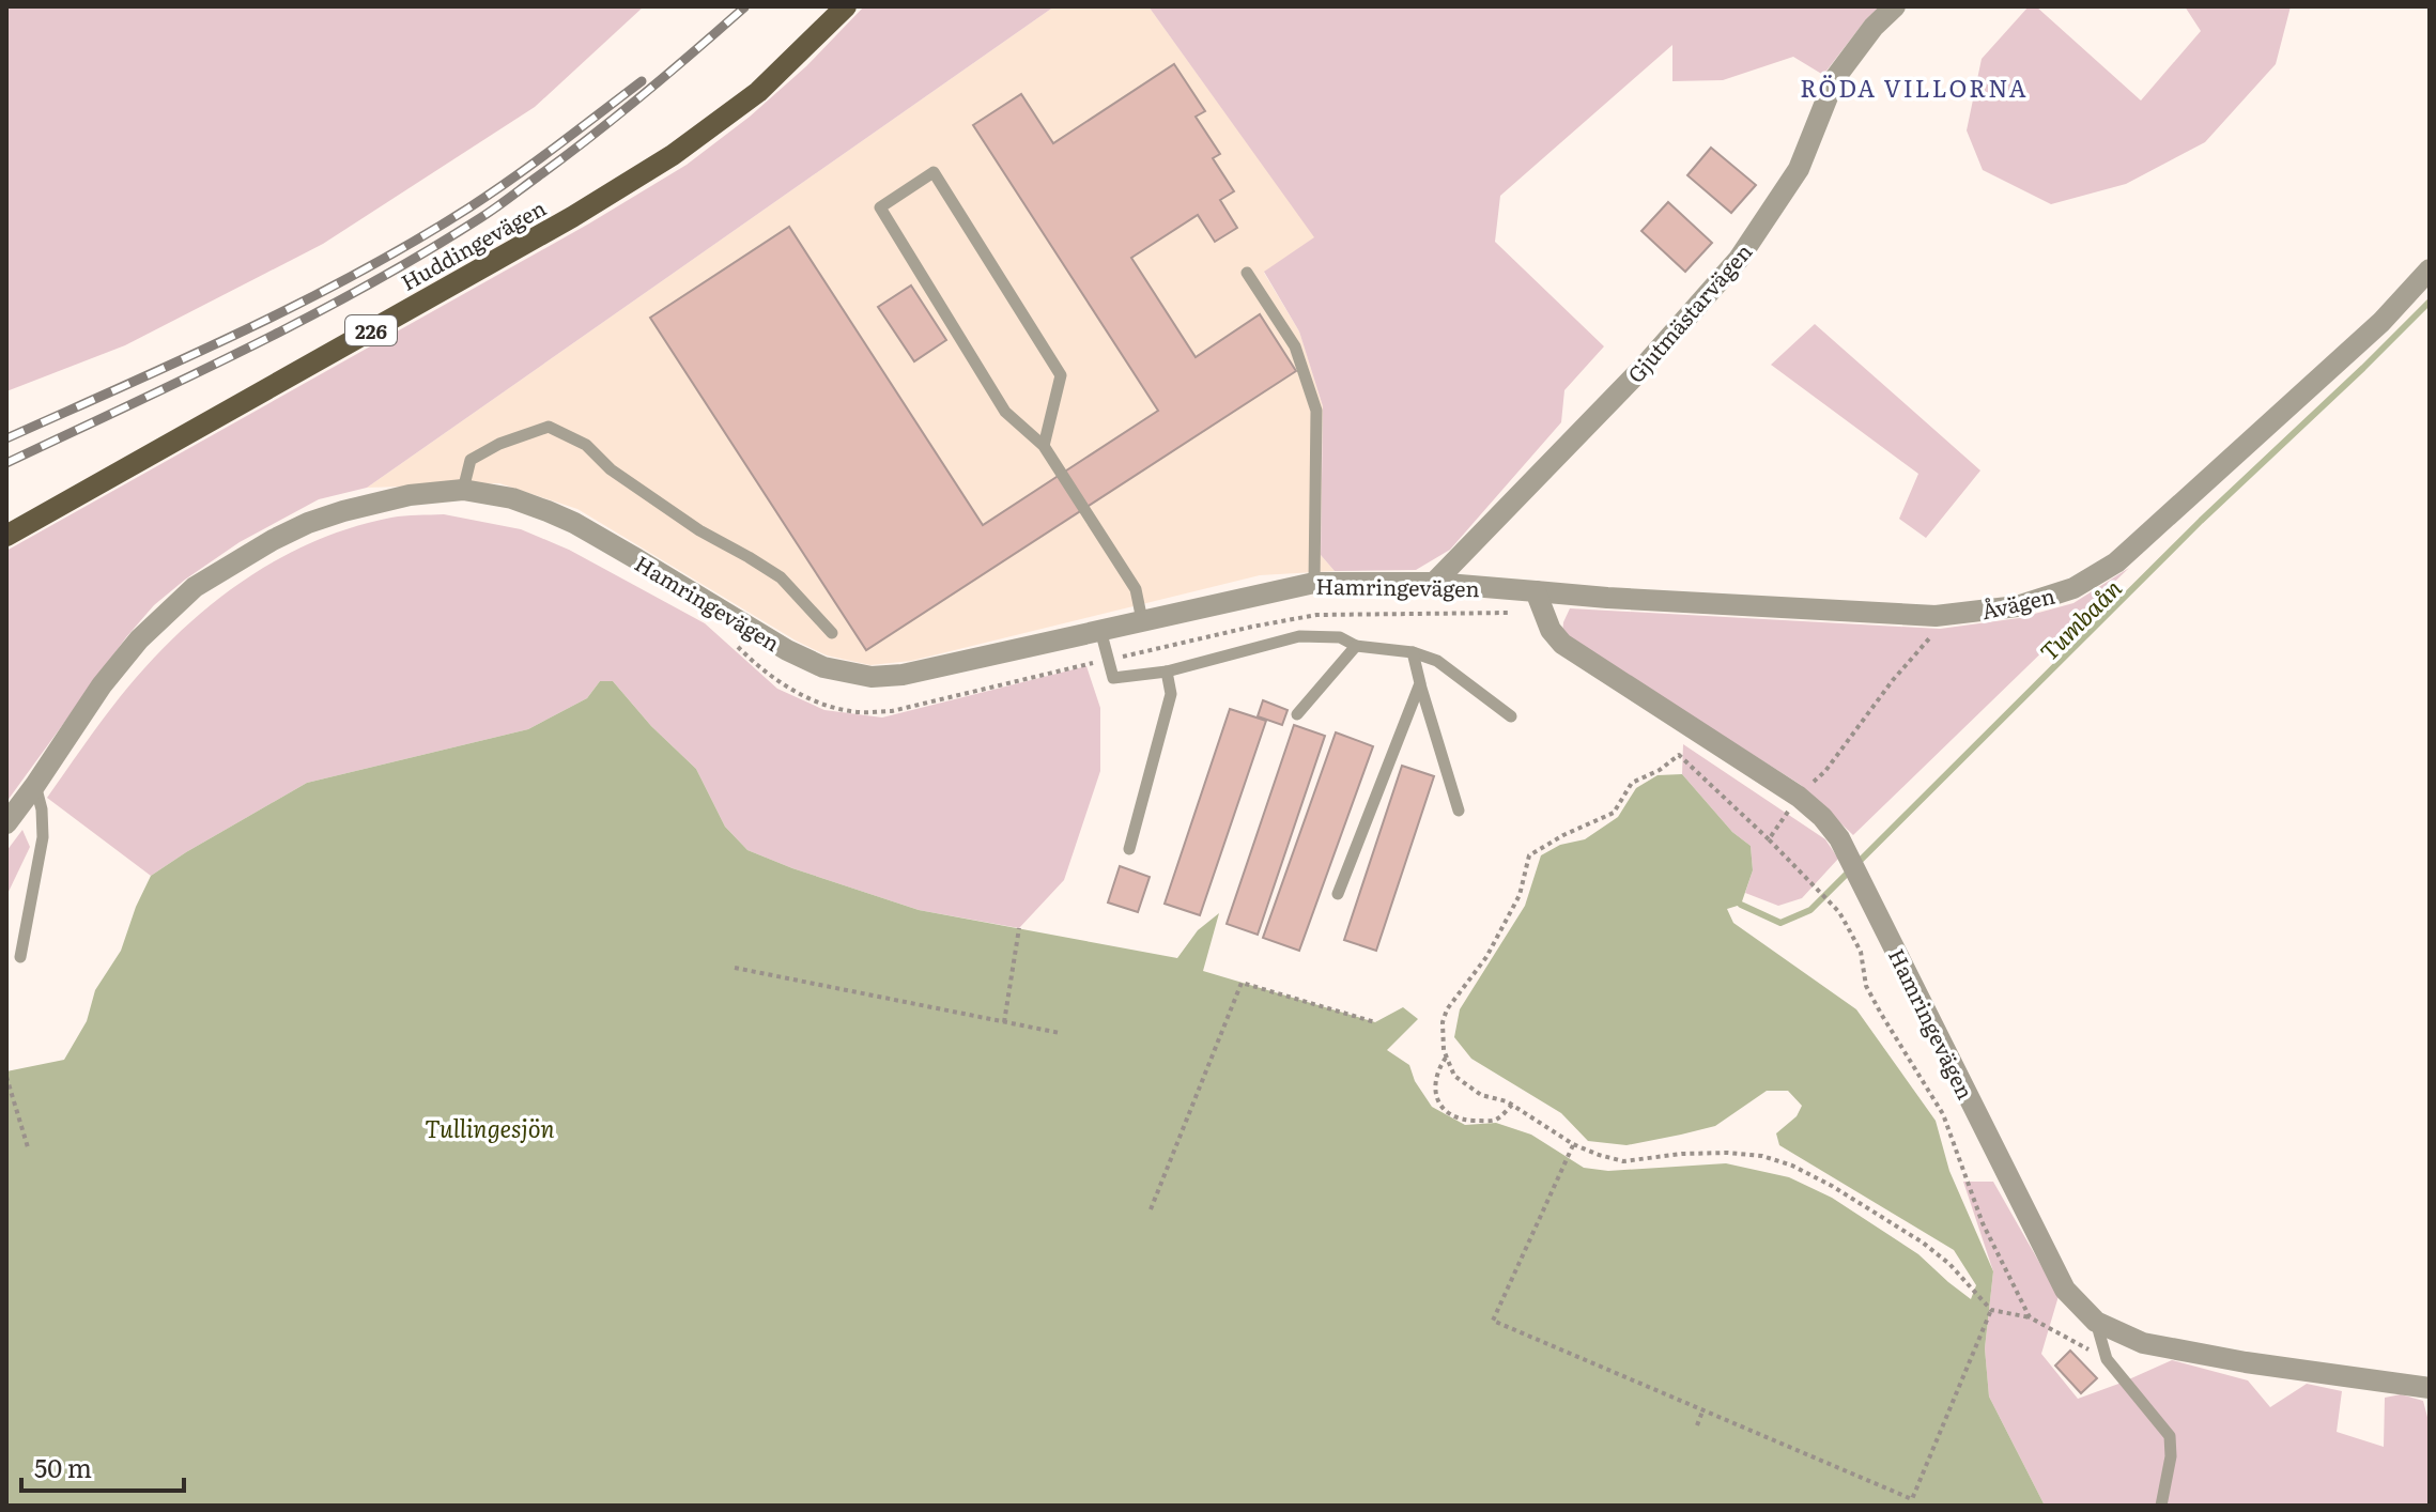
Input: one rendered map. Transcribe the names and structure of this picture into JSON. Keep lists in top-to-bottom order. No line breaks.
{"streets":{"main road":["Huddingevägen","226"],"street":["Gjutmästarvägen","Hamringevägen","Åvägen"]},"crossings":[["Gjutmästarvägen","Hamringevägen"],["Hamringevägen","Åvägen"]],"districts":["RÖDA VILLORNA"],"water":["Tumbaån","Tullingesjön"],"scale_bar":"50 m"}
